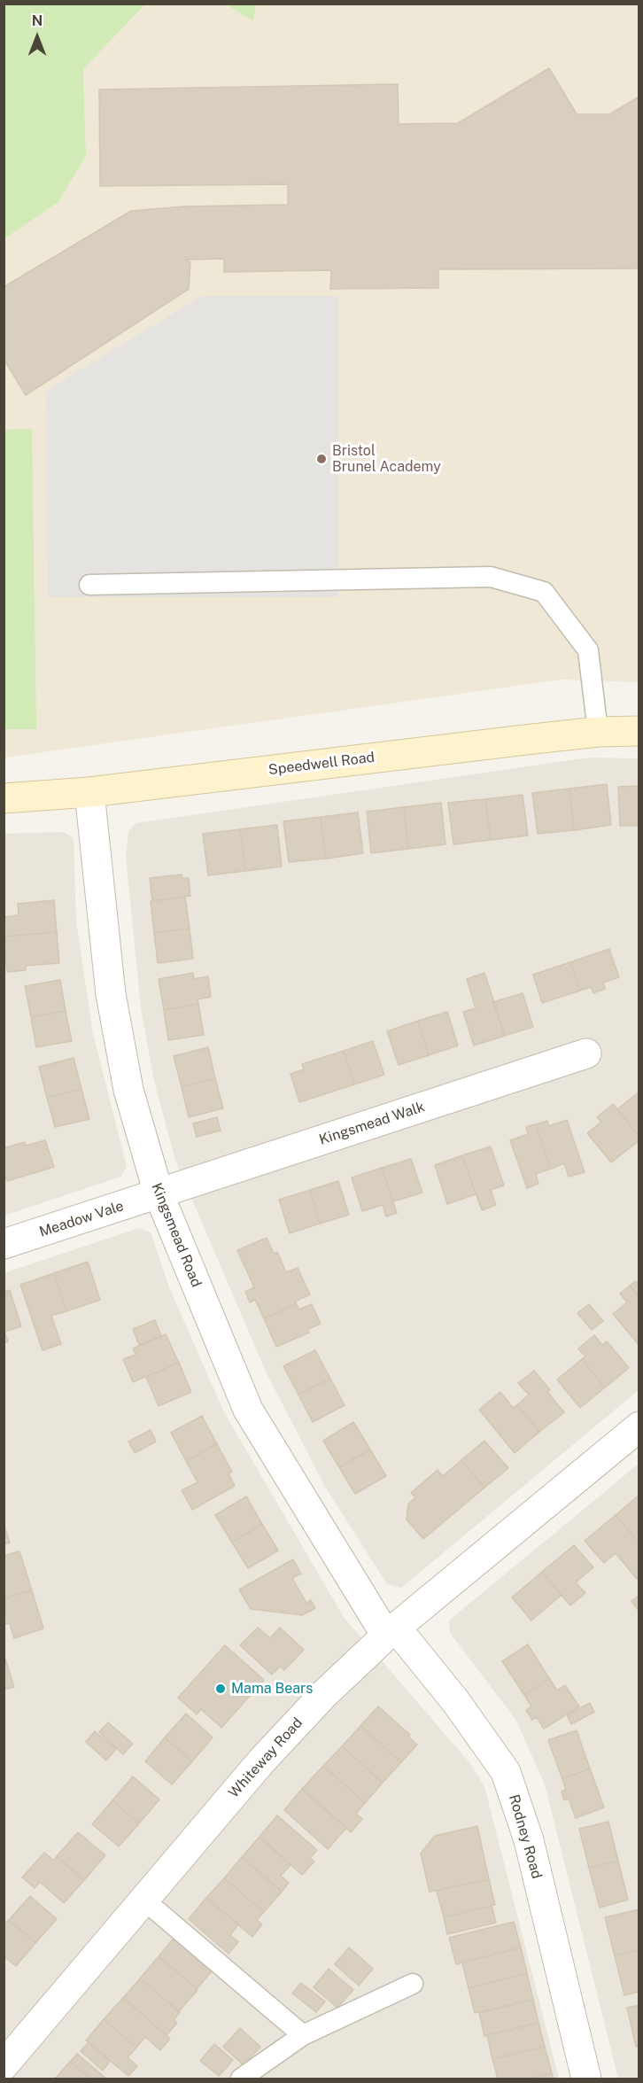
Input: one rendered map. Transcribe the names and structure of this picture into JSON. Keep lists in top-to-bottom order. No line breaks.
{"streets":{"street":["Speedwell Road","Kingsmead Walk","Meadow Vale","Kingsmead Road","Whiteway Road","Rodney Road"]},"crossings":[["Speedwell Road","Kingsmead Road"],["Kingsmead Walk","Meadow Vale"],["Kingsmead Walk","Kingsmead Road"],["Meadow Vale","Kingsmead Road"],["Kingsmead Road","Whiteway Road"],["Kingsmead Road","Rodney Road"],["Whiteway Road","Rodney Road"]],"places":["Bristol Brunel Academy","Mama Bears"],"north":"top"}
